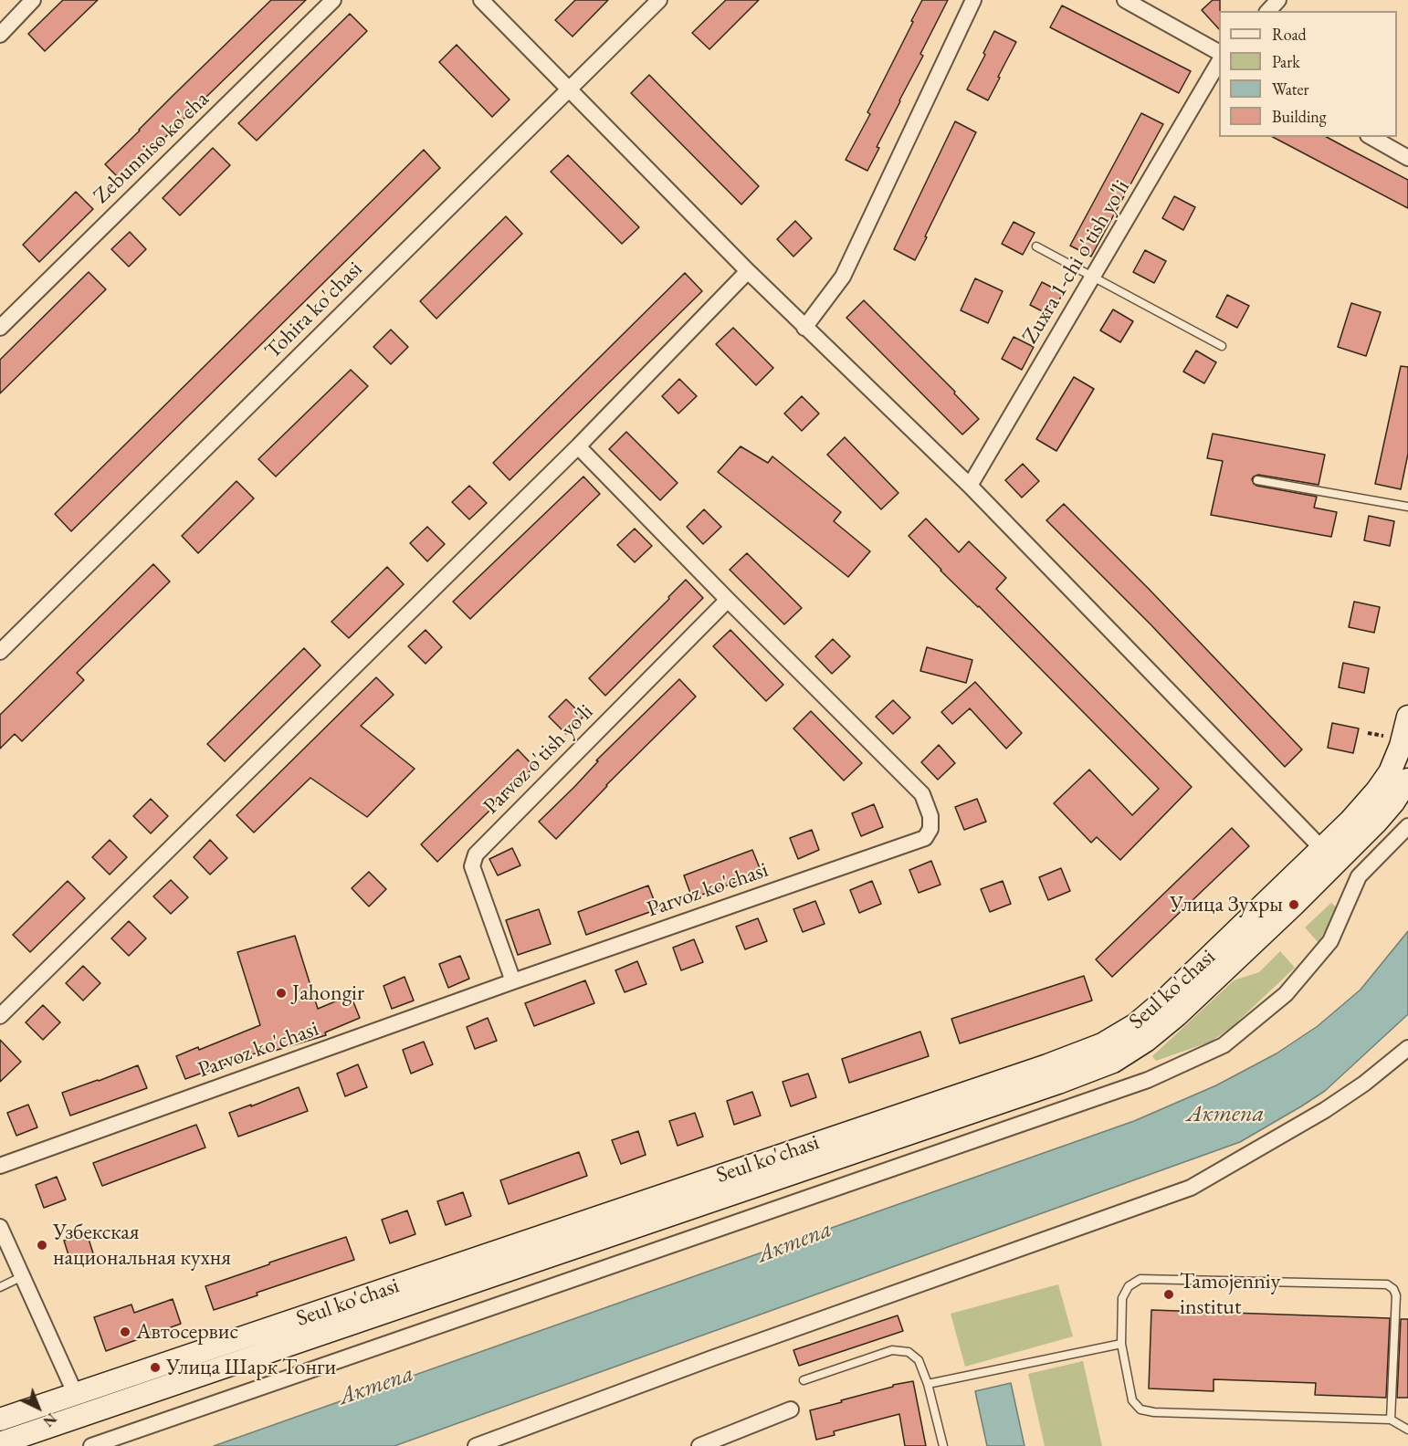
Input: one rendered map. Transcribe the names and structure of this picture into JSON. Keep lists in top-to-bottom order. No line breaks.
{"streets":{"main road":["Seul ko'chasi"],"street":["Zebunniso ko'cha","Zuxra 1-chi o'tish yo'li","Tohira ko'chasi","Parvoz o'tish yo'li","Parvoz ko'chasi"]},"crossings":[["Parvoz o'tish yo'li","Parvoz ko'chasi"]],"water":["Актепа"],"places":["Улица Зухры","Jahongir","Узбекская национальная кухня","Tamojenniy institut","Автосервис","Улица Шарк Тонги"],"legend":["Road","Park","Water","Building"],"north":"bottom right"}
